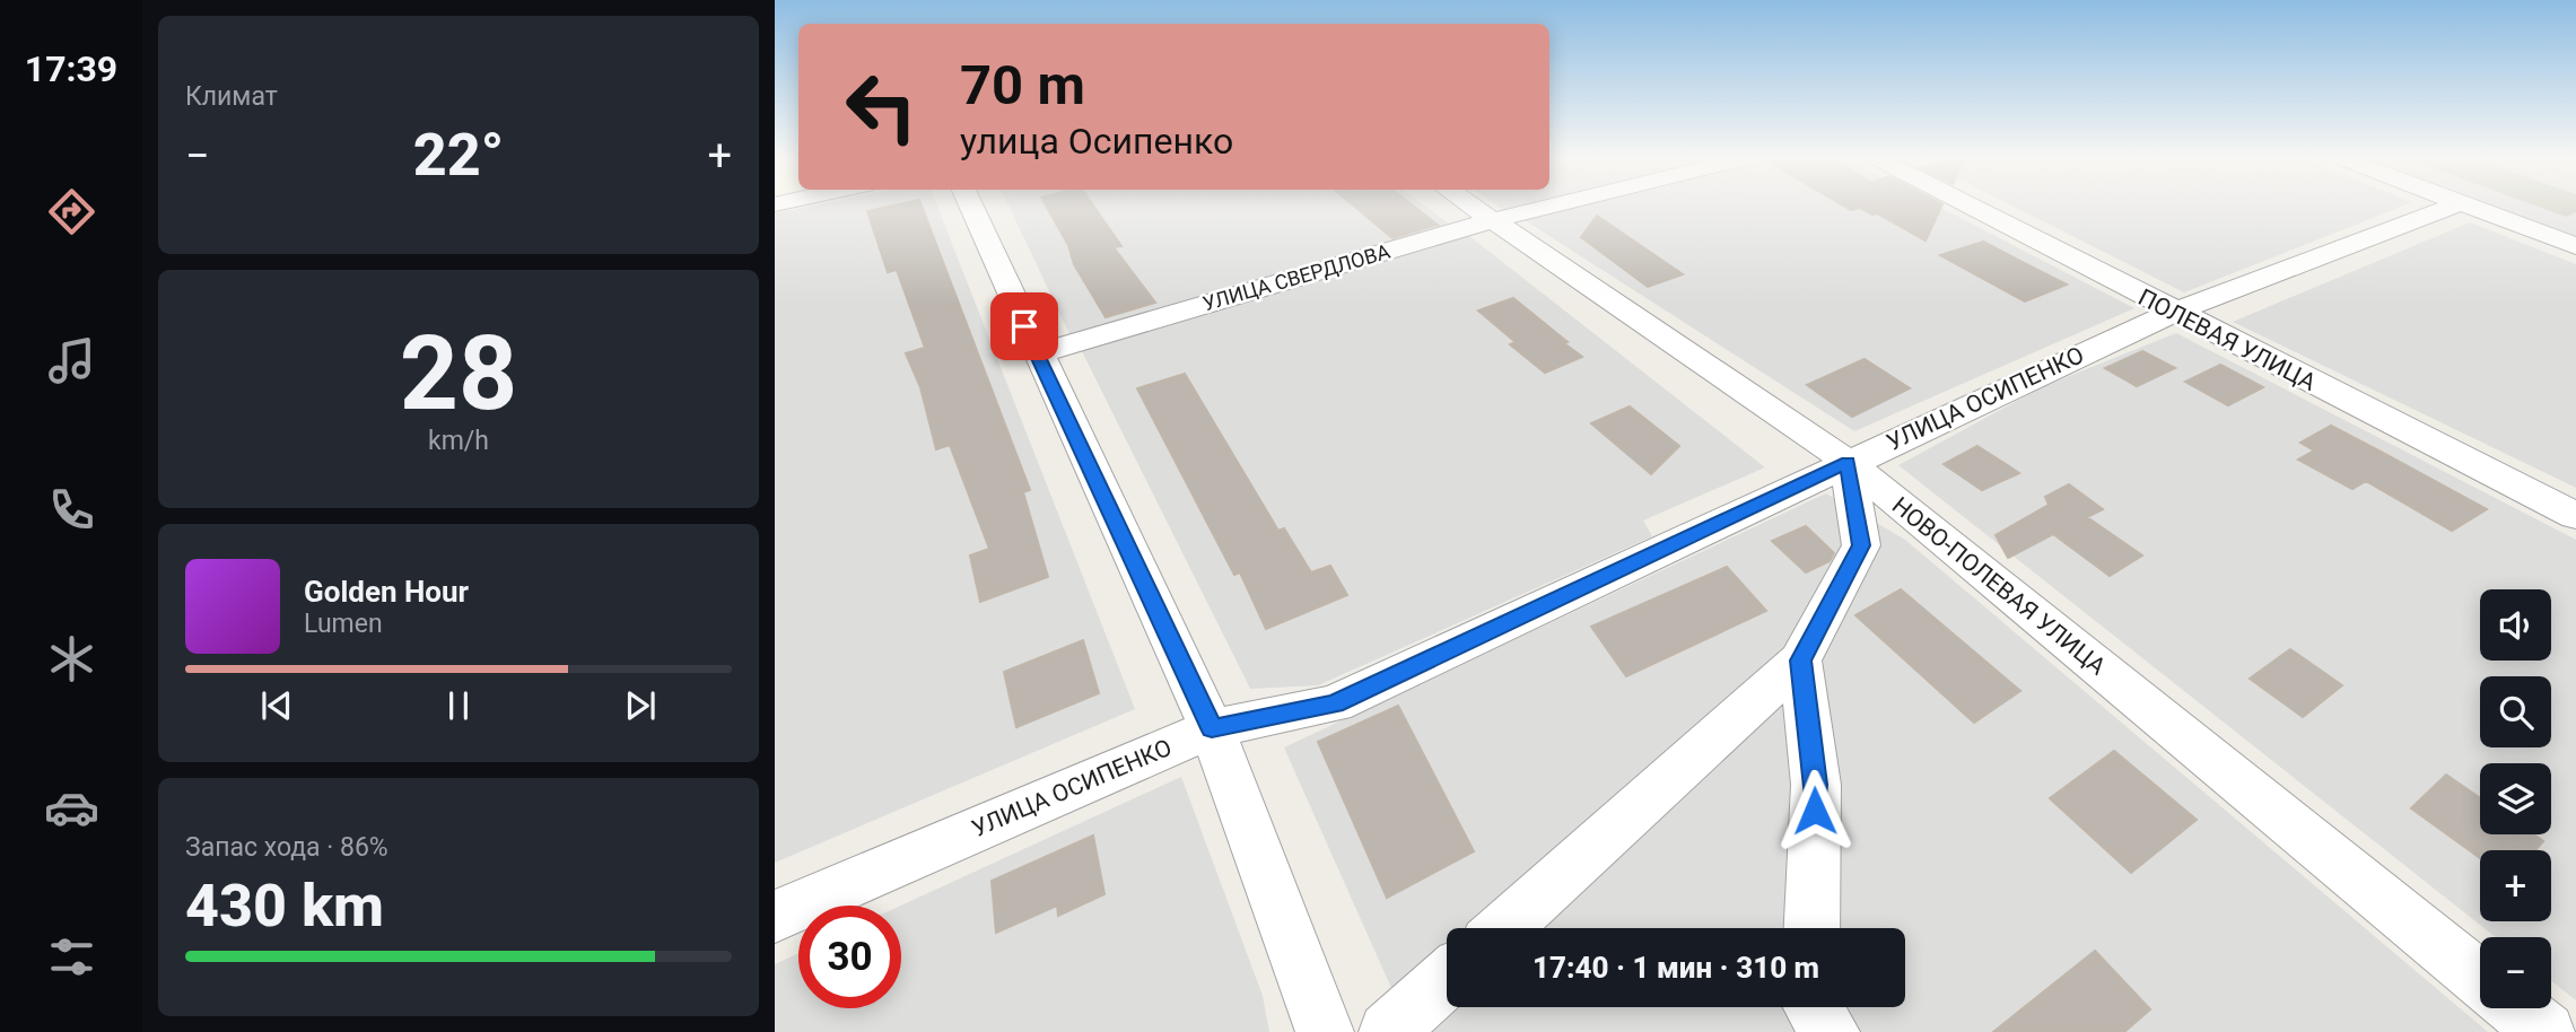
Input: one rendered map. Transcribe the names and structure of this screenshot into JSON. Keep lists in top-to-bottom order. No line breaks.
{"streets":{"street":["УЛИЦА СВЕРДЛОВА","ПОЛЕВАЯ УЛИЦА","УЛИЦА ОСИПЕНКО","НОВО-ПОЛЕВАЯ УЛИЦА"]},"crossings":[["УЛИЦА СВЕРДЛОВА","НОВО-ПОЛЕВАЯ УЛИЦА"],["ПОЛЕВАЯ УЛИЦА","УЛИЦА ОСИПЕНКО"],["УЛИЦА ОСИПЕНКО","НОВО-ПОЛЕВАЯ УЛИЦА"]],"page":{"tabs":"17:39","tile":["Климат",["28","km/h"],["Запас хода · 86%","430 km"]],"turn":["70 m","улица Осипенко"],"heat":["−","22°","+"],"song":["Golden Hour","Lumen"],"map_buttons":["+","−"],"limit":"30","trip":"17:40 · 1 мин · 310 m"}}
